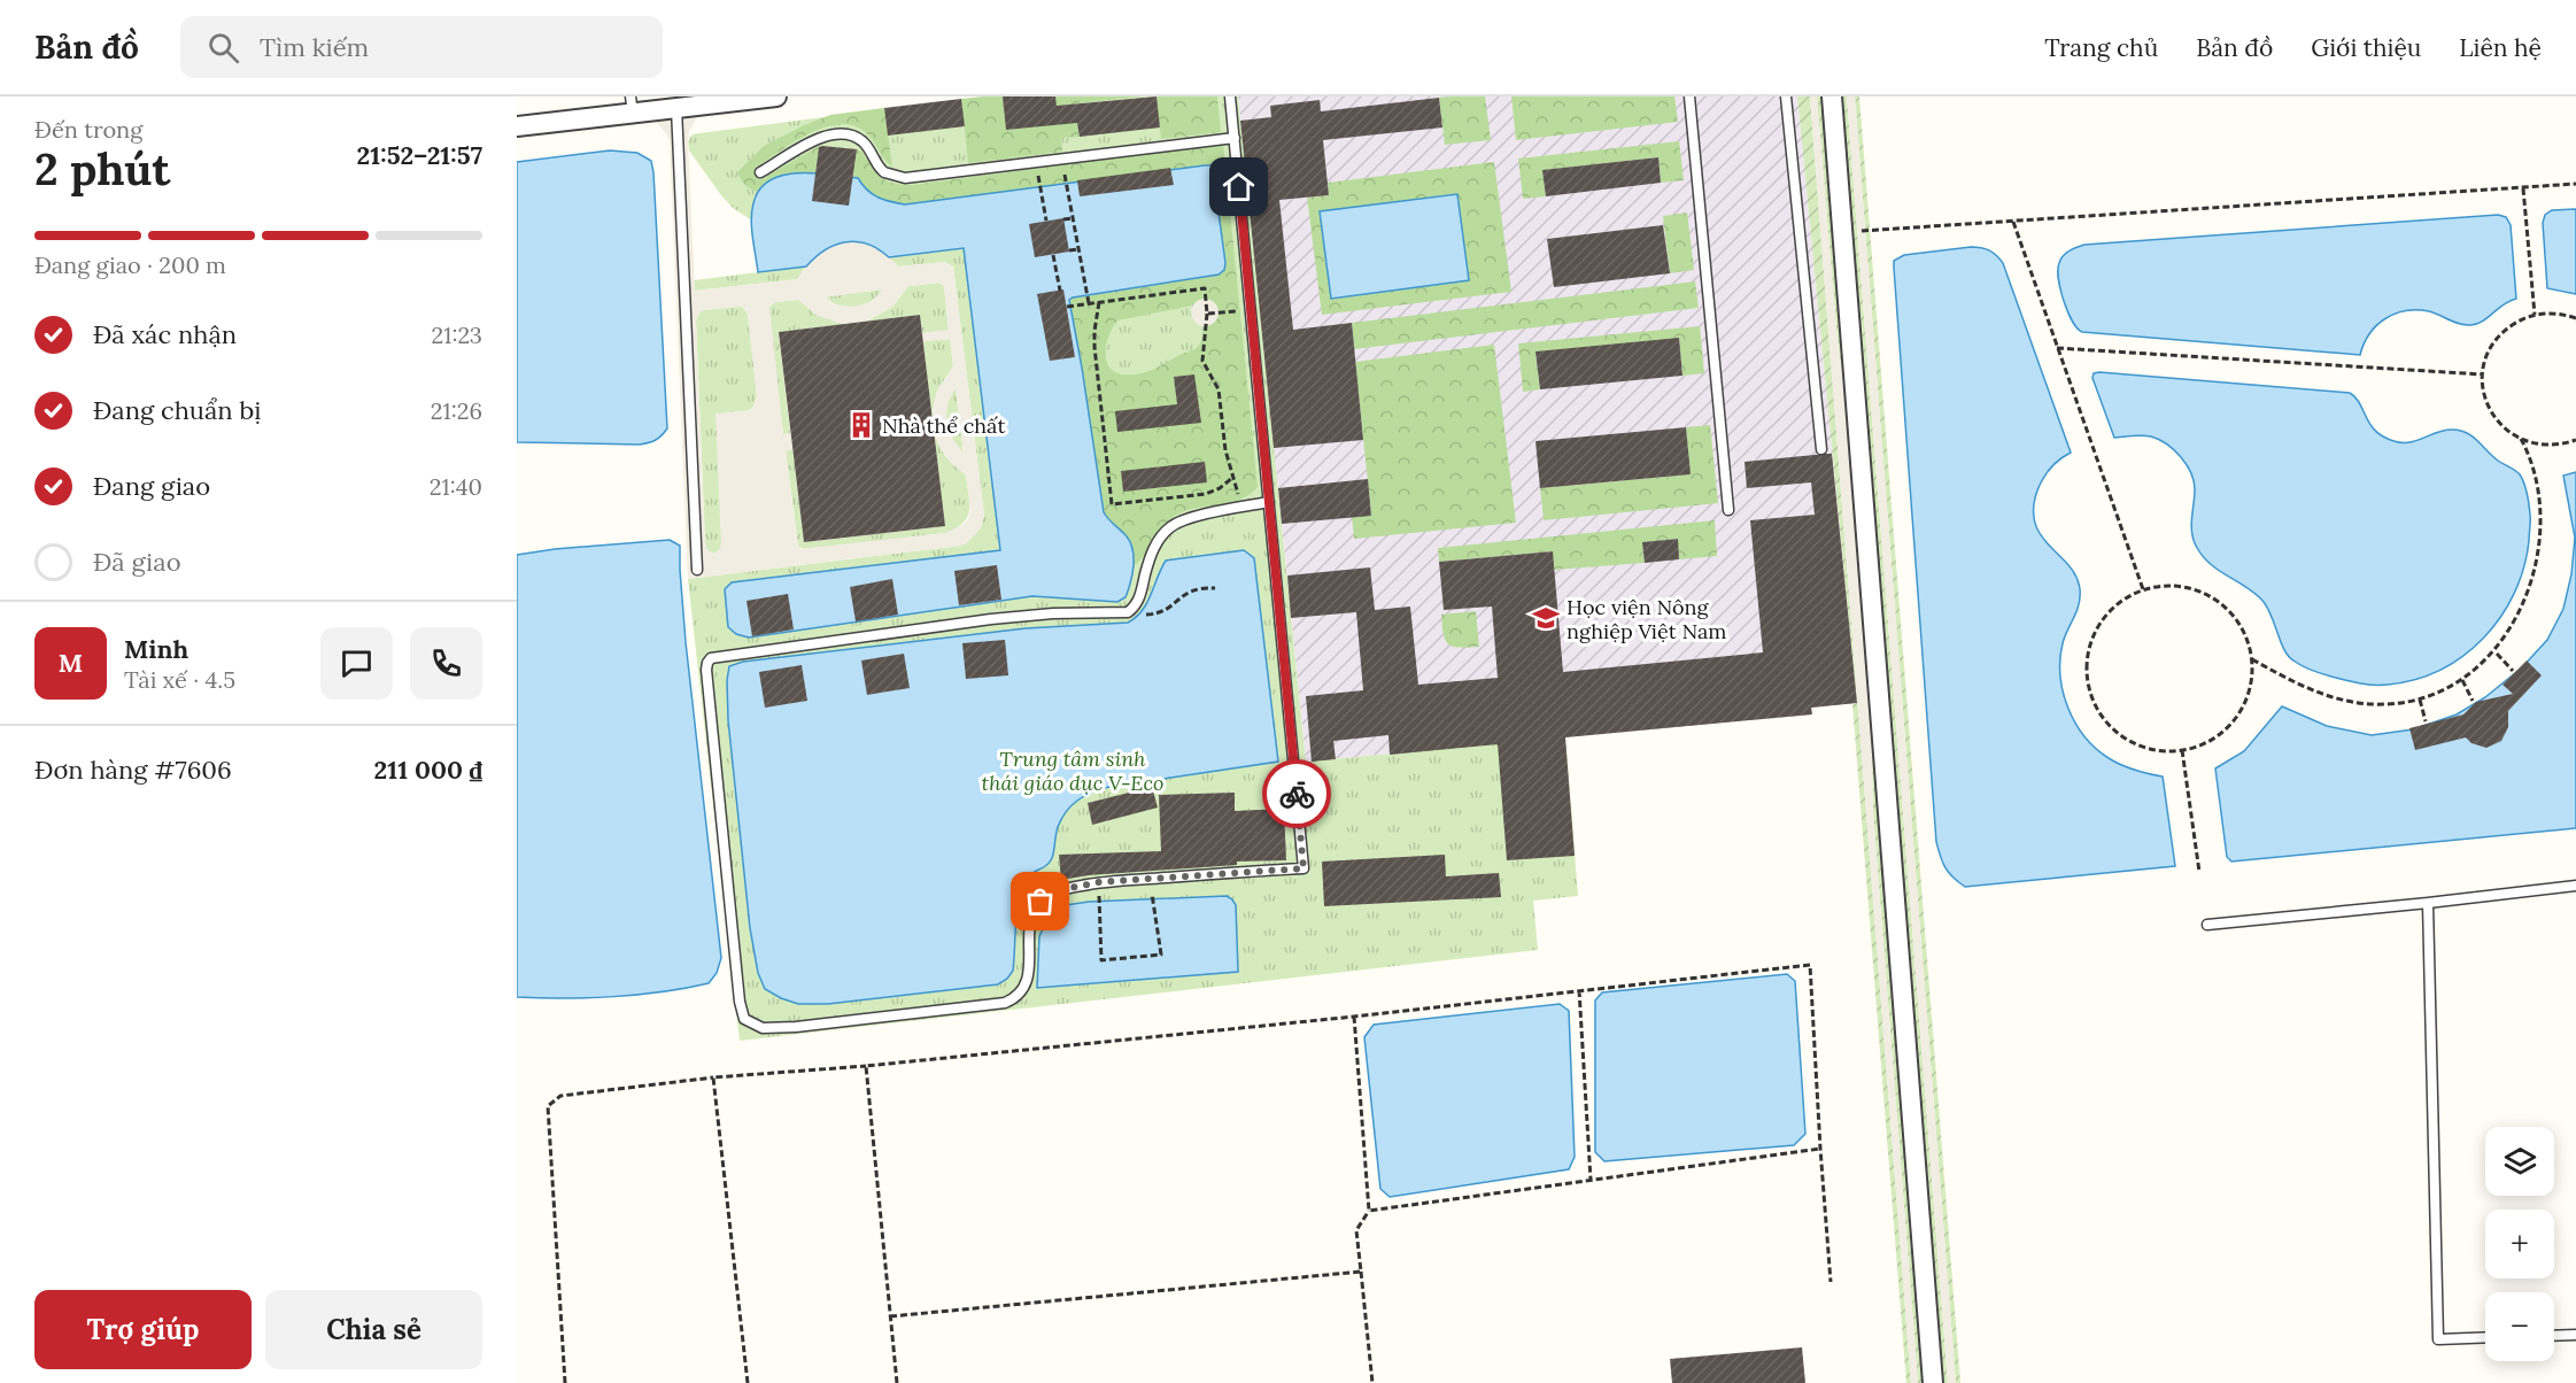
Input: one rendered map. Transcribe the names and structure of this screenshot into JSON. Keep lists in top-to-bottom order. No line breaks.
{"parks":["Trung tâm sinh thái giáo dục V-Eco"],"places":{"building":["Nhà thể chất"],"school or university":["Học viện Nông nghiệp Việt Nam"]},"page":{"header":"Bản đồ","search":"Tìm kiếm","nav":["Trang chủ","Bản đồ","Giới thiệu","Liên hệ"],"heading":["2 phút","Đến trong","21:52–21:57"],"panel":["Minh","Tài xế · 4.5","Đơn hàng #7606","211 000 ₫"],"bar":"Đang giao · 200 m","list":[["Đã xác nhận","21:23"],["Đang chuẩn bị","21:26"],["Đang giao","21:40"],"Đã giao"],"round":"M","map_buttons":["+","−"],"buttons":["Trợ giúp","Chia sẻ"]}}
